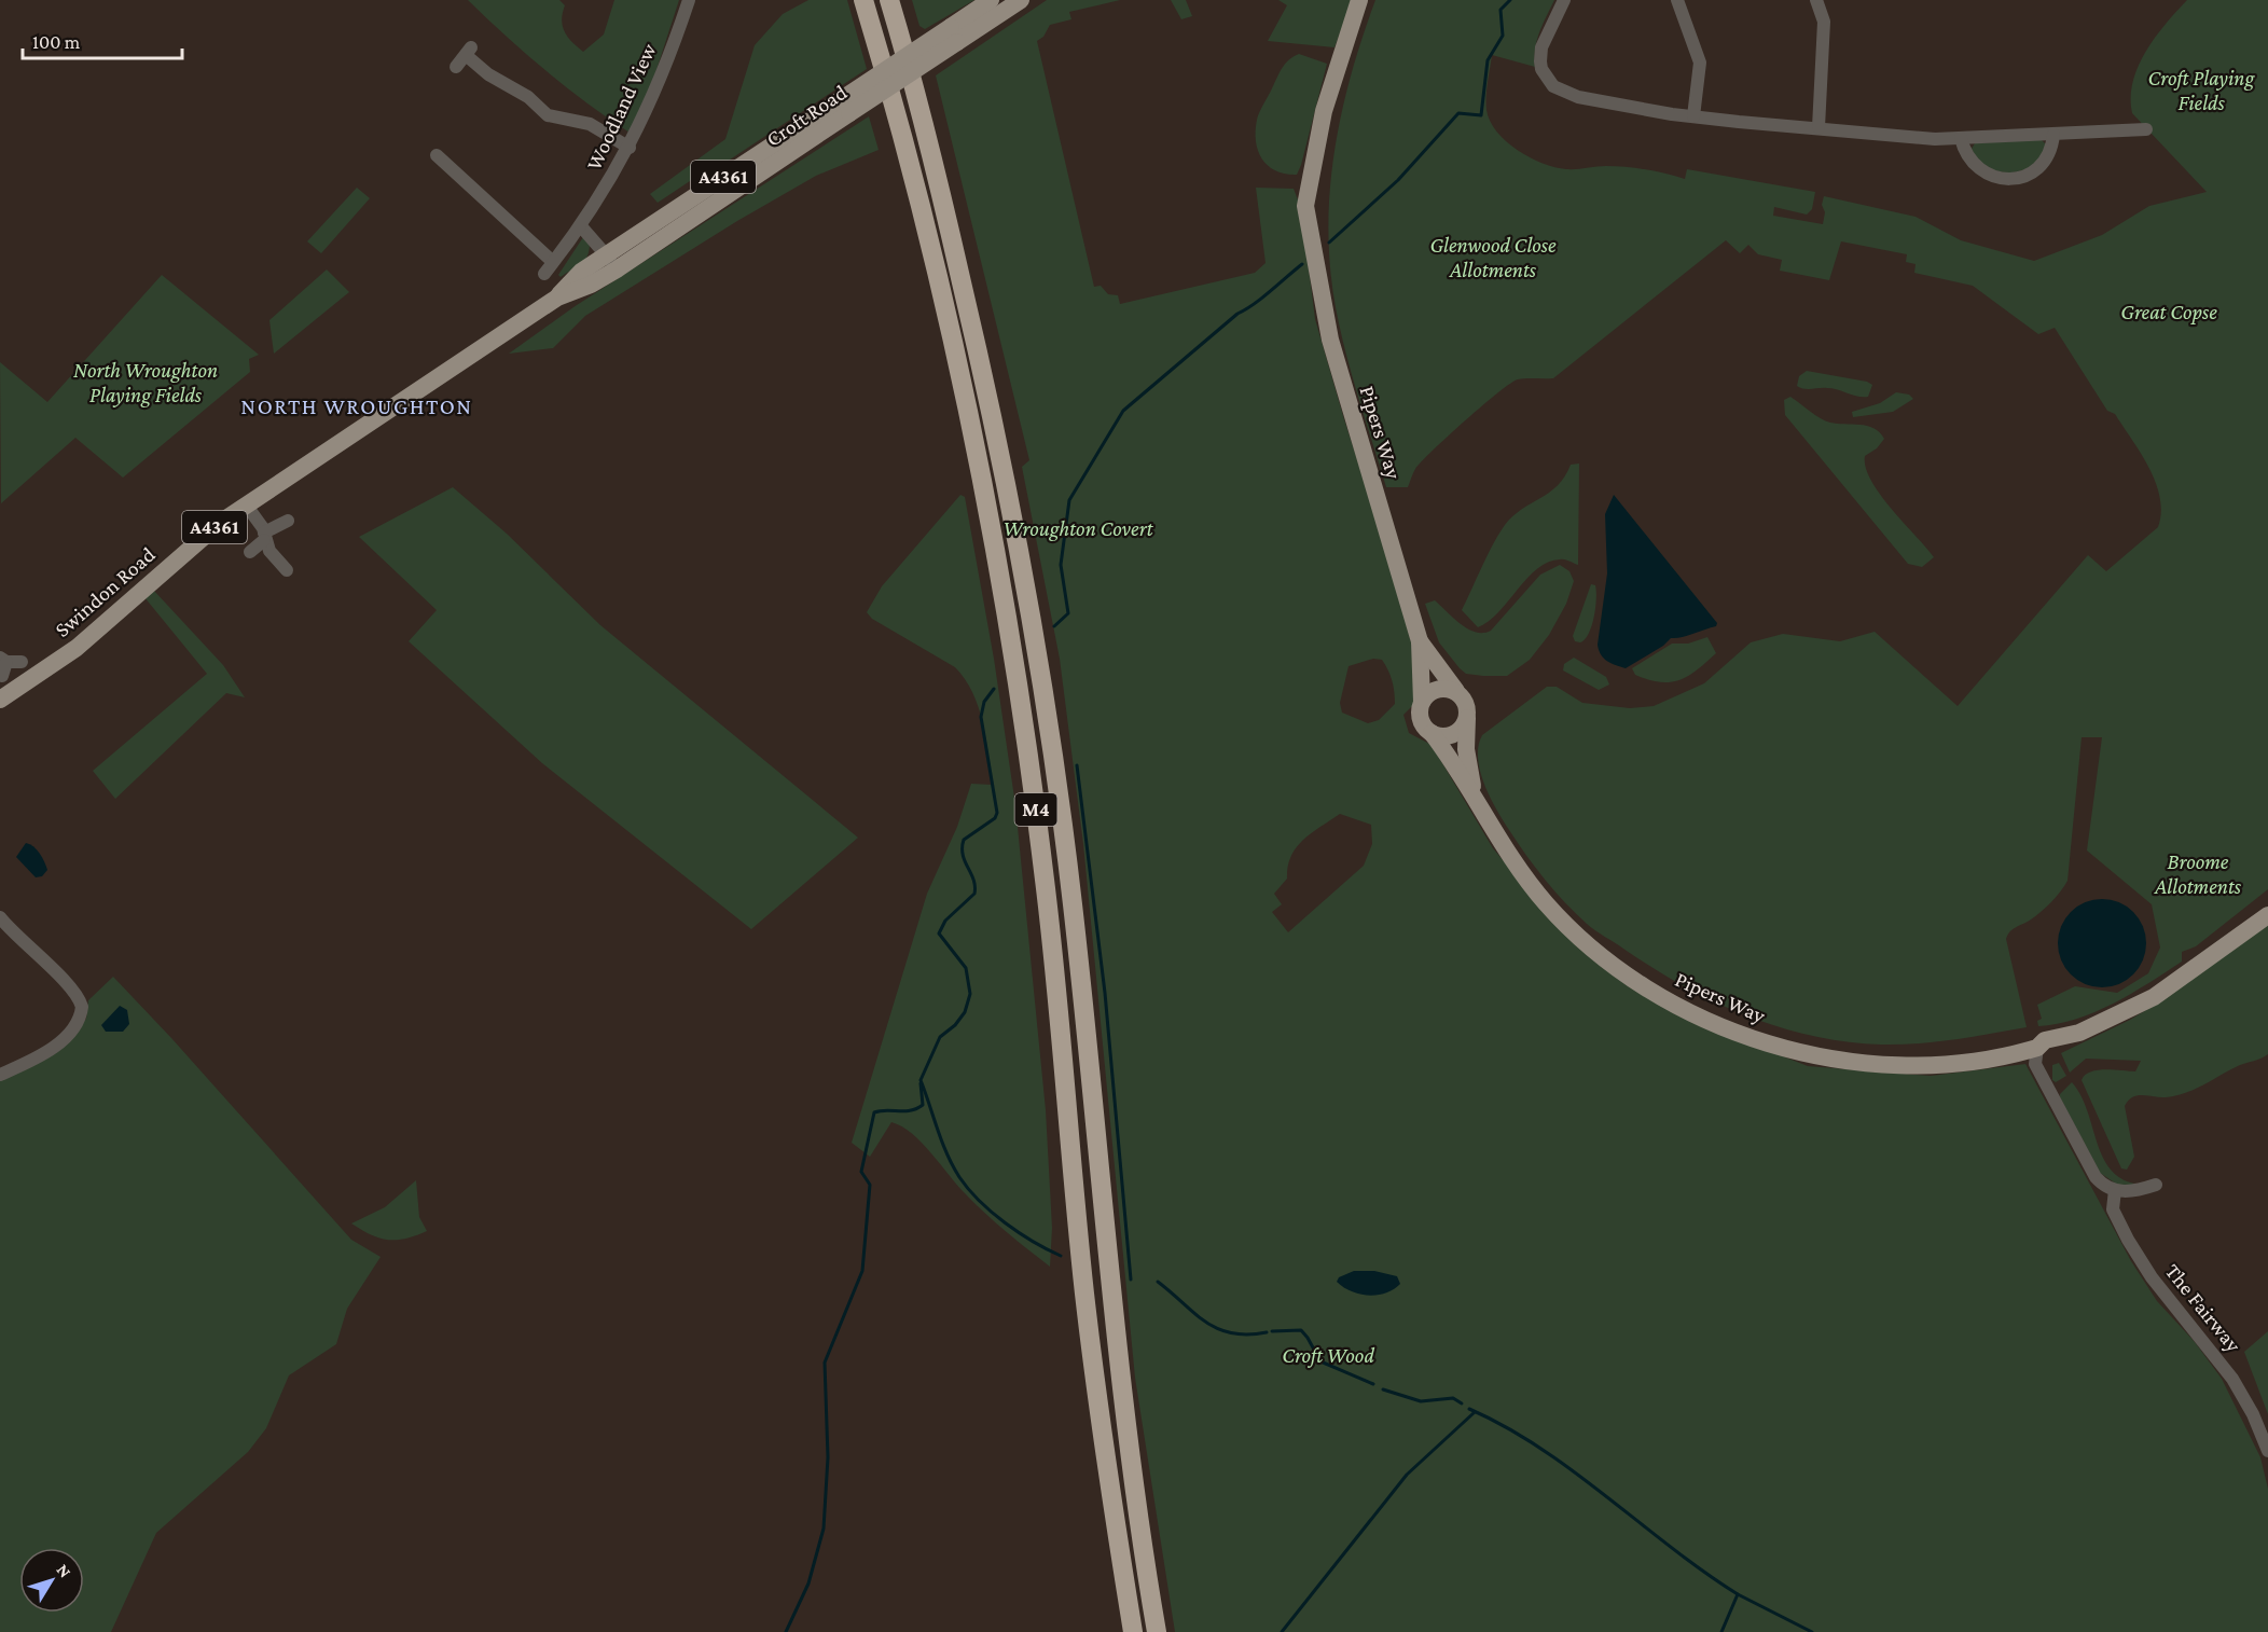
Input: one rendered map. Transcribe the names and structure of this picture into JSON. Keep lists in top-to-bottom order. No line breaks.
{"streets":{"highway":["M4"],"main road":["Croft Road","A4361","Pipers Way","Swindon Road"],"street":["Woodland View","The Fairway"]},"crossings":[["Croft Road","Swindon Road"]],"districts":["NORTH WROUGHTON"],"parks":["Croft Playing Fields","Glenwood Close Allotments","Great Copse","North Wroughton Playing Fields","Wroughton Covert","Broome Allotments","Croft Wood"],"scale_bar":"100 m","north":"top right"}
